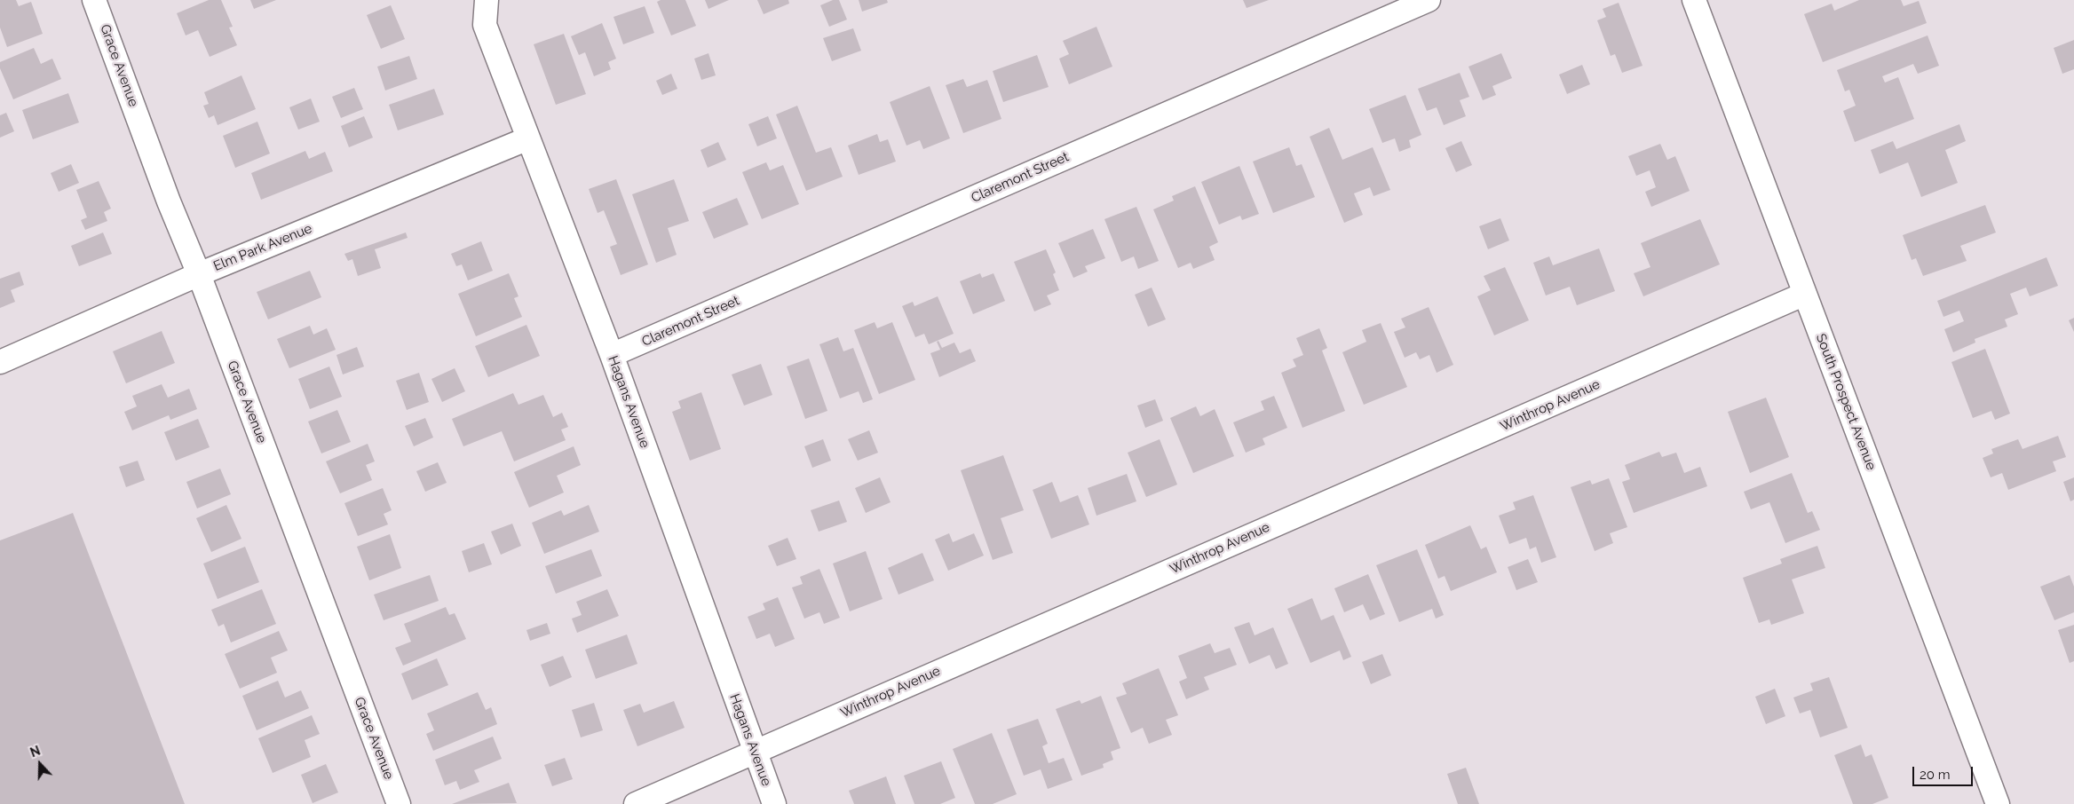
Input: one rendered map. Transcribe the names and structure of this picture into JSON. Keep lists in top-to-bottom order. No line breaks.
{"streets":{"street":["Grace Avenue","Claremont Street","Elm Park Avenue","Hagans Avenue","South Prospect Avenue","Winthrop Avenue"]},"crossings":[["Grace Avenue","Elm Park Avenue"],["Claremont Street","Hagans Avenue"],["Elm Park Avenue","Hagans Avenue"],["Hagans Avenue","Winthrop Avenue"],["South Prospect Avenue","Winthrop Avenue"]],"scale_bar":"20 m","north":"top"}
